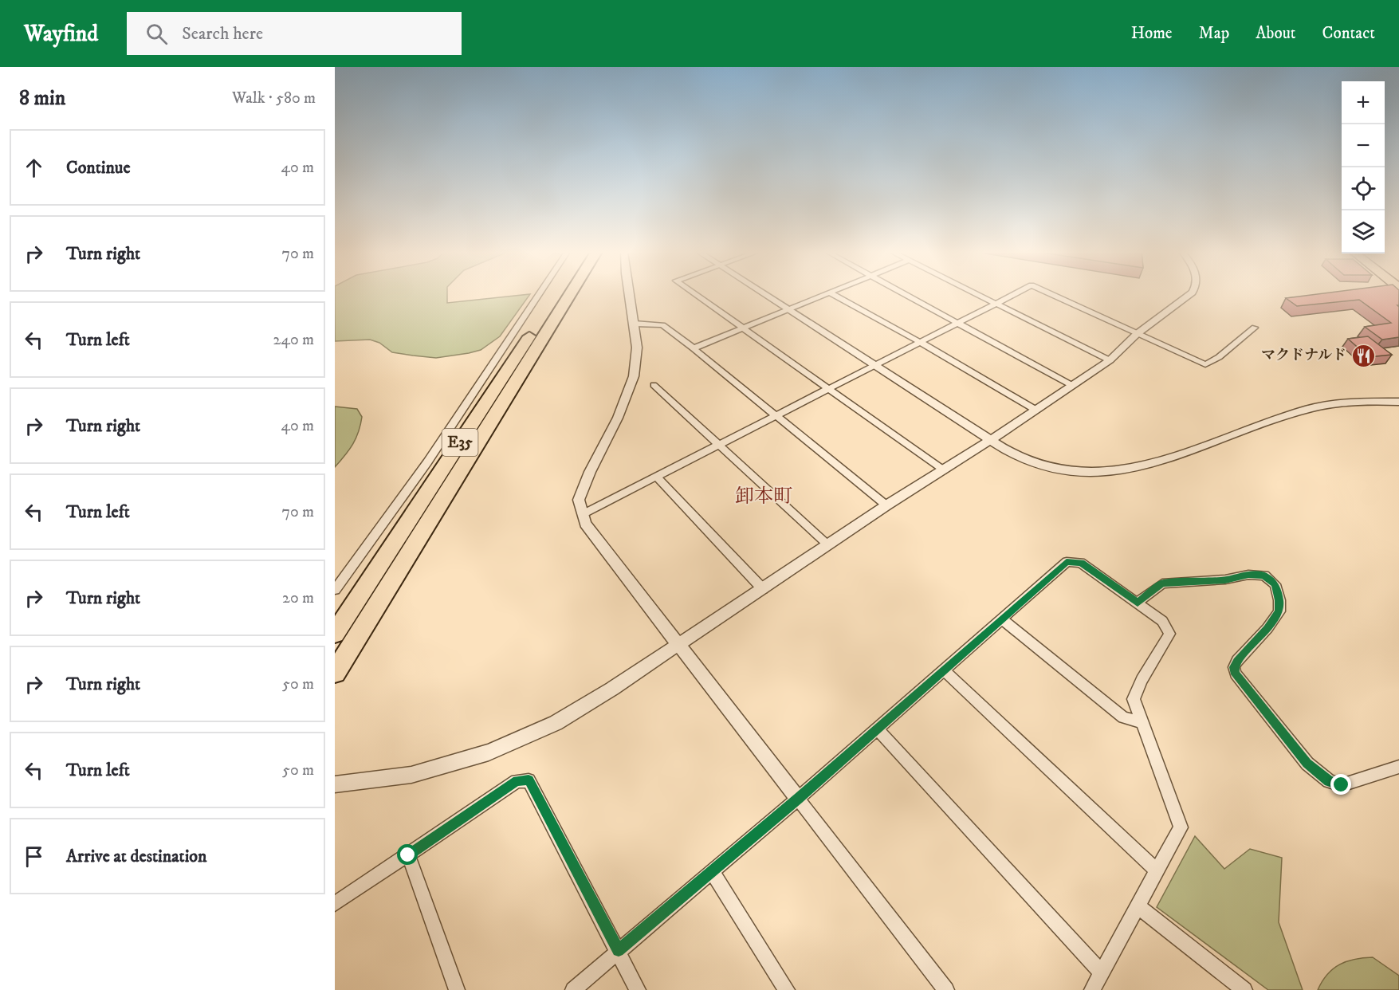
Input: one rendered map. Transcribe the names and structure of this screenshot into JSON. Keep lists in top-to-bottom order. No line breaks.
{"streets":{"highway":["E35"]},"districts":["卸本町"],"places":{"restaurant":["マクドナルド"]},"page":{"header":"Wayfind","search":"Search here","nav":["Home","Map","About","Contact"],"heading":["8 min","Walk · 580 m"],"map_buttons":["+","−"],"list":[["Continue","40 m"],["Turn right","70 m"],["Turn left","240 m"],["Turn right","40 m"],["Turn left","70 m"],["Turn right","20 m"],["Turn right","50 m"],["Turn left","50 m"],"Arrive at destination"]}}
